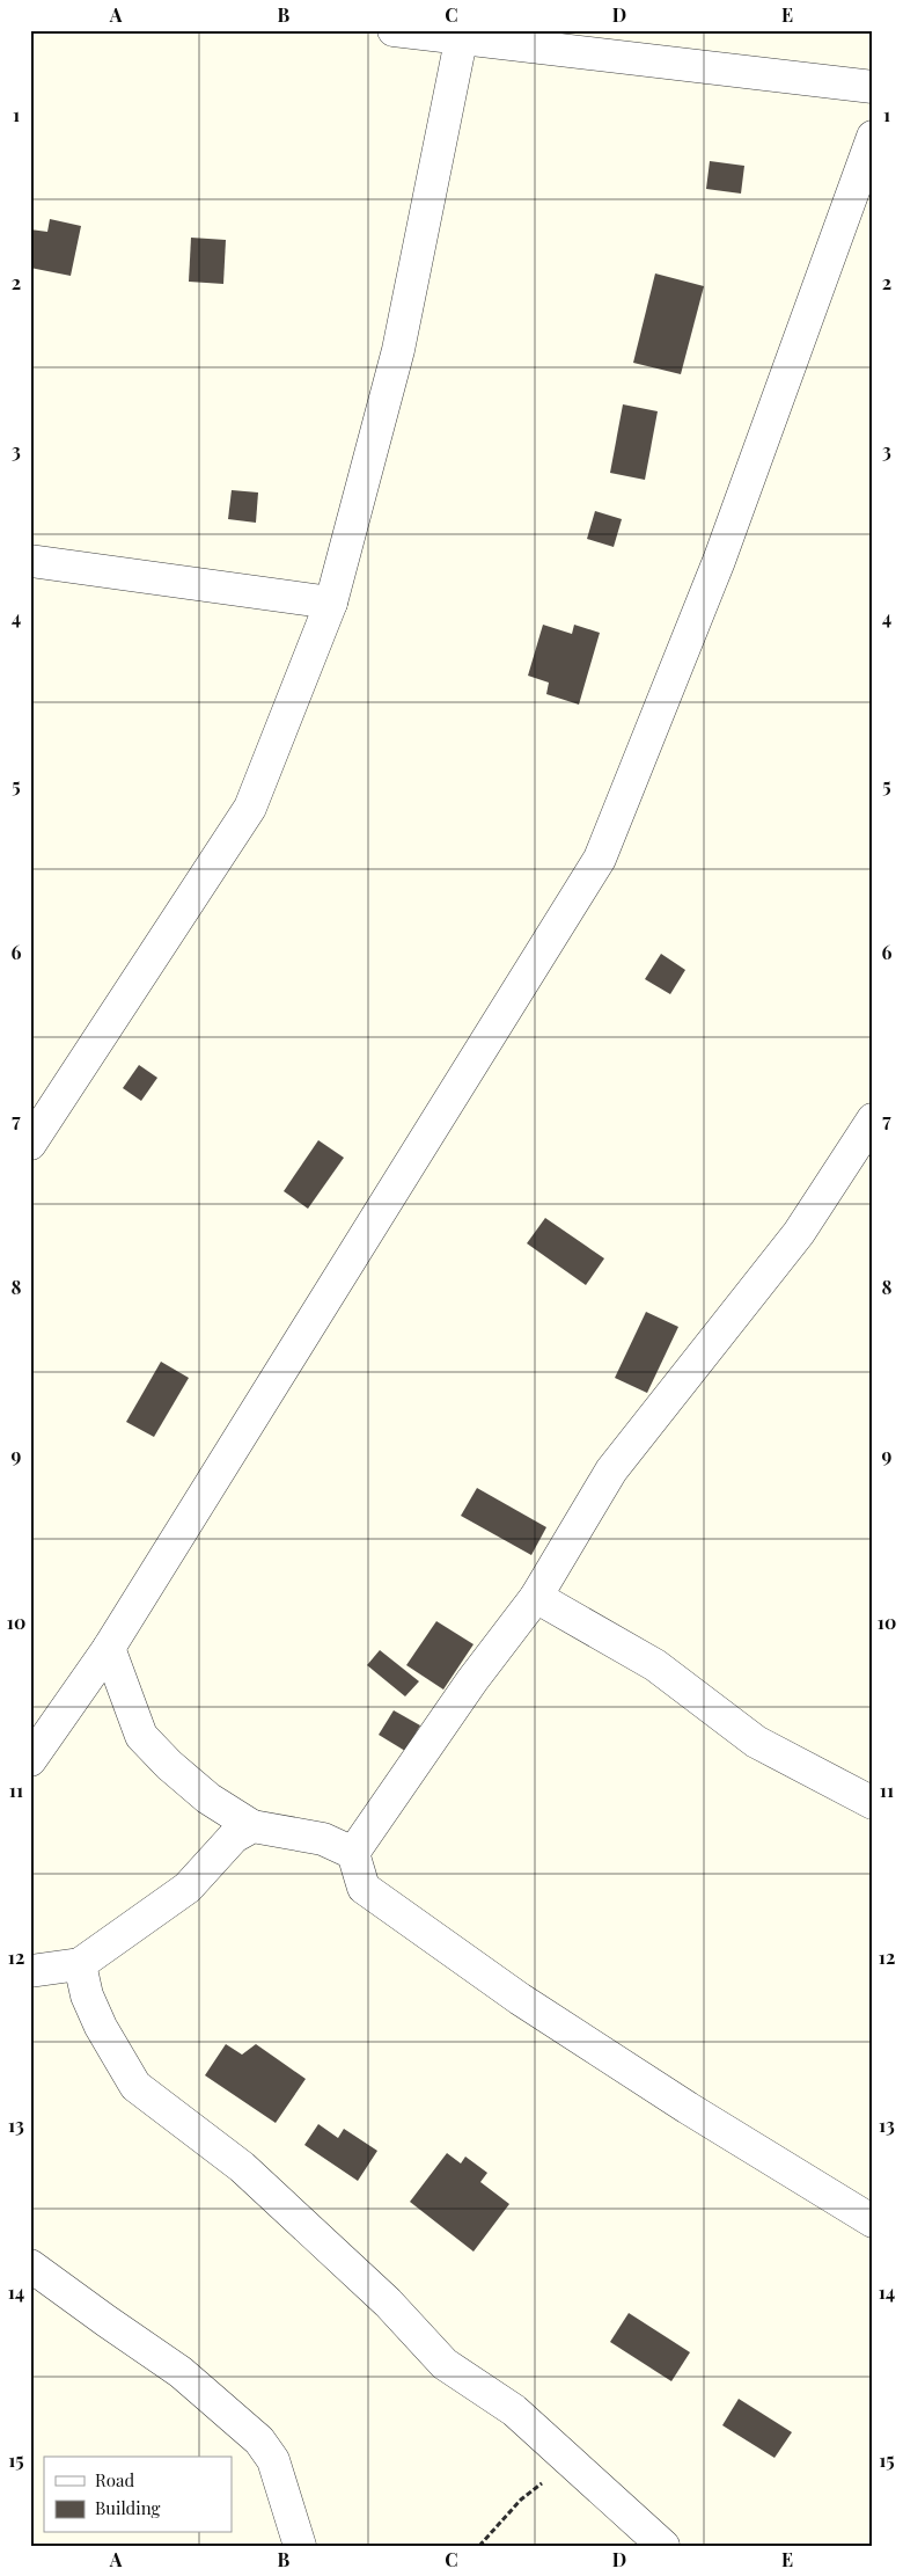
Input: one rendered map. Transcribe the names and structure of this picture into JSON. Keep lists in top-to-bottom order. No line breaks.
{"legend":["Road","Building"],"grid":{"columns":["A","B","C","D","E"],"rows":["1","2","3","4","5","6","7","8","9","10","11","12","13","14","15"]}}
